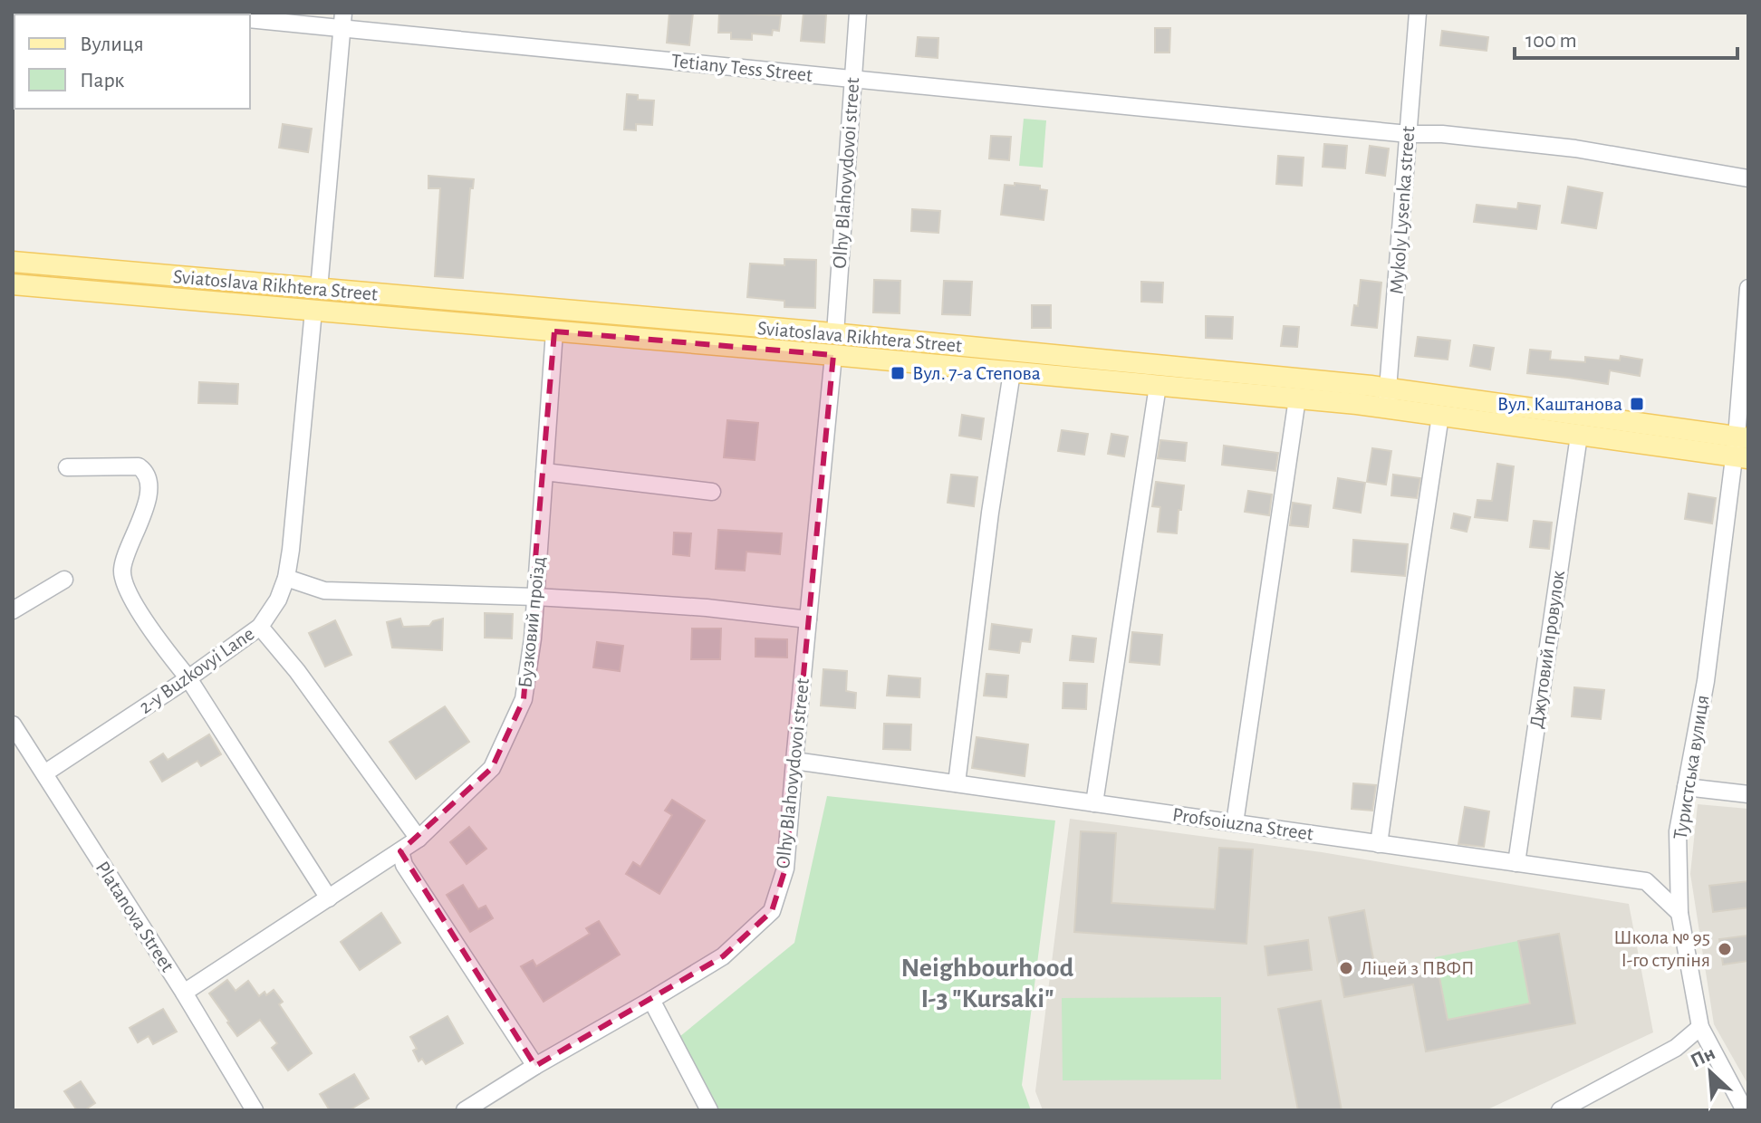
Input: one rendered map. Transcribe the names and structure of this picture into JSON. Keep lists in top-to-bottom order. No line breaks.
{"streets":{"main road":["Sviatoslava Rikhtera Street"],"street":["Tetiany Tess Street","Olhy Blahovydovoi street","Mykoly Lysenka street","Бузковий проїзд","Джутовий провулок","2-y Buzkovyi Lane","Туристська вулиця","Profsoiuzna Street","Platanova Street"]},"crossings":[["Tetiany Tess Street","Olhy Blahovydovoi street"],["Tetiany Tess Street","Mykoly Lysenka street"],["Olhy Blahovydovoi street","Sviatoslava Rikhtera Street"],["Olhy Blahovydovoi street","Profsoiuzna Street"],["Mykoly Lysenka street","Sviatoslava Rikhtera Street"],["Sviatoslava Rikhtera Street","Бузковий проїзд"],["Sviatoslava Rikhtera Street","Джутовий провулок"],["Sviatoslava Rikhtera Street","2-y Buzkovyi Lane"],["Sviatoslava Rikhtera Street","Туристська вулиця"],["Бузковий проїзд","Platanova Street"],["Джутовий провулок","Profsoiuzna Street"],["2-y Buzkovyi Lane","Platanova Street"],["Туристська вулиця","Profsoiuzna Street"]],"districts":["Neighbourhood I-3 \"Kursaki\""],"places":{"transit":["Вул. 7-а Степова","Вул. Каштанова"],"other":["Школа № 95 І-го ступіня","Ліцей з ПВФП"]},"legend":["Вулиця","Парк"],"scale_bar":"100 m","north":"top left"}
